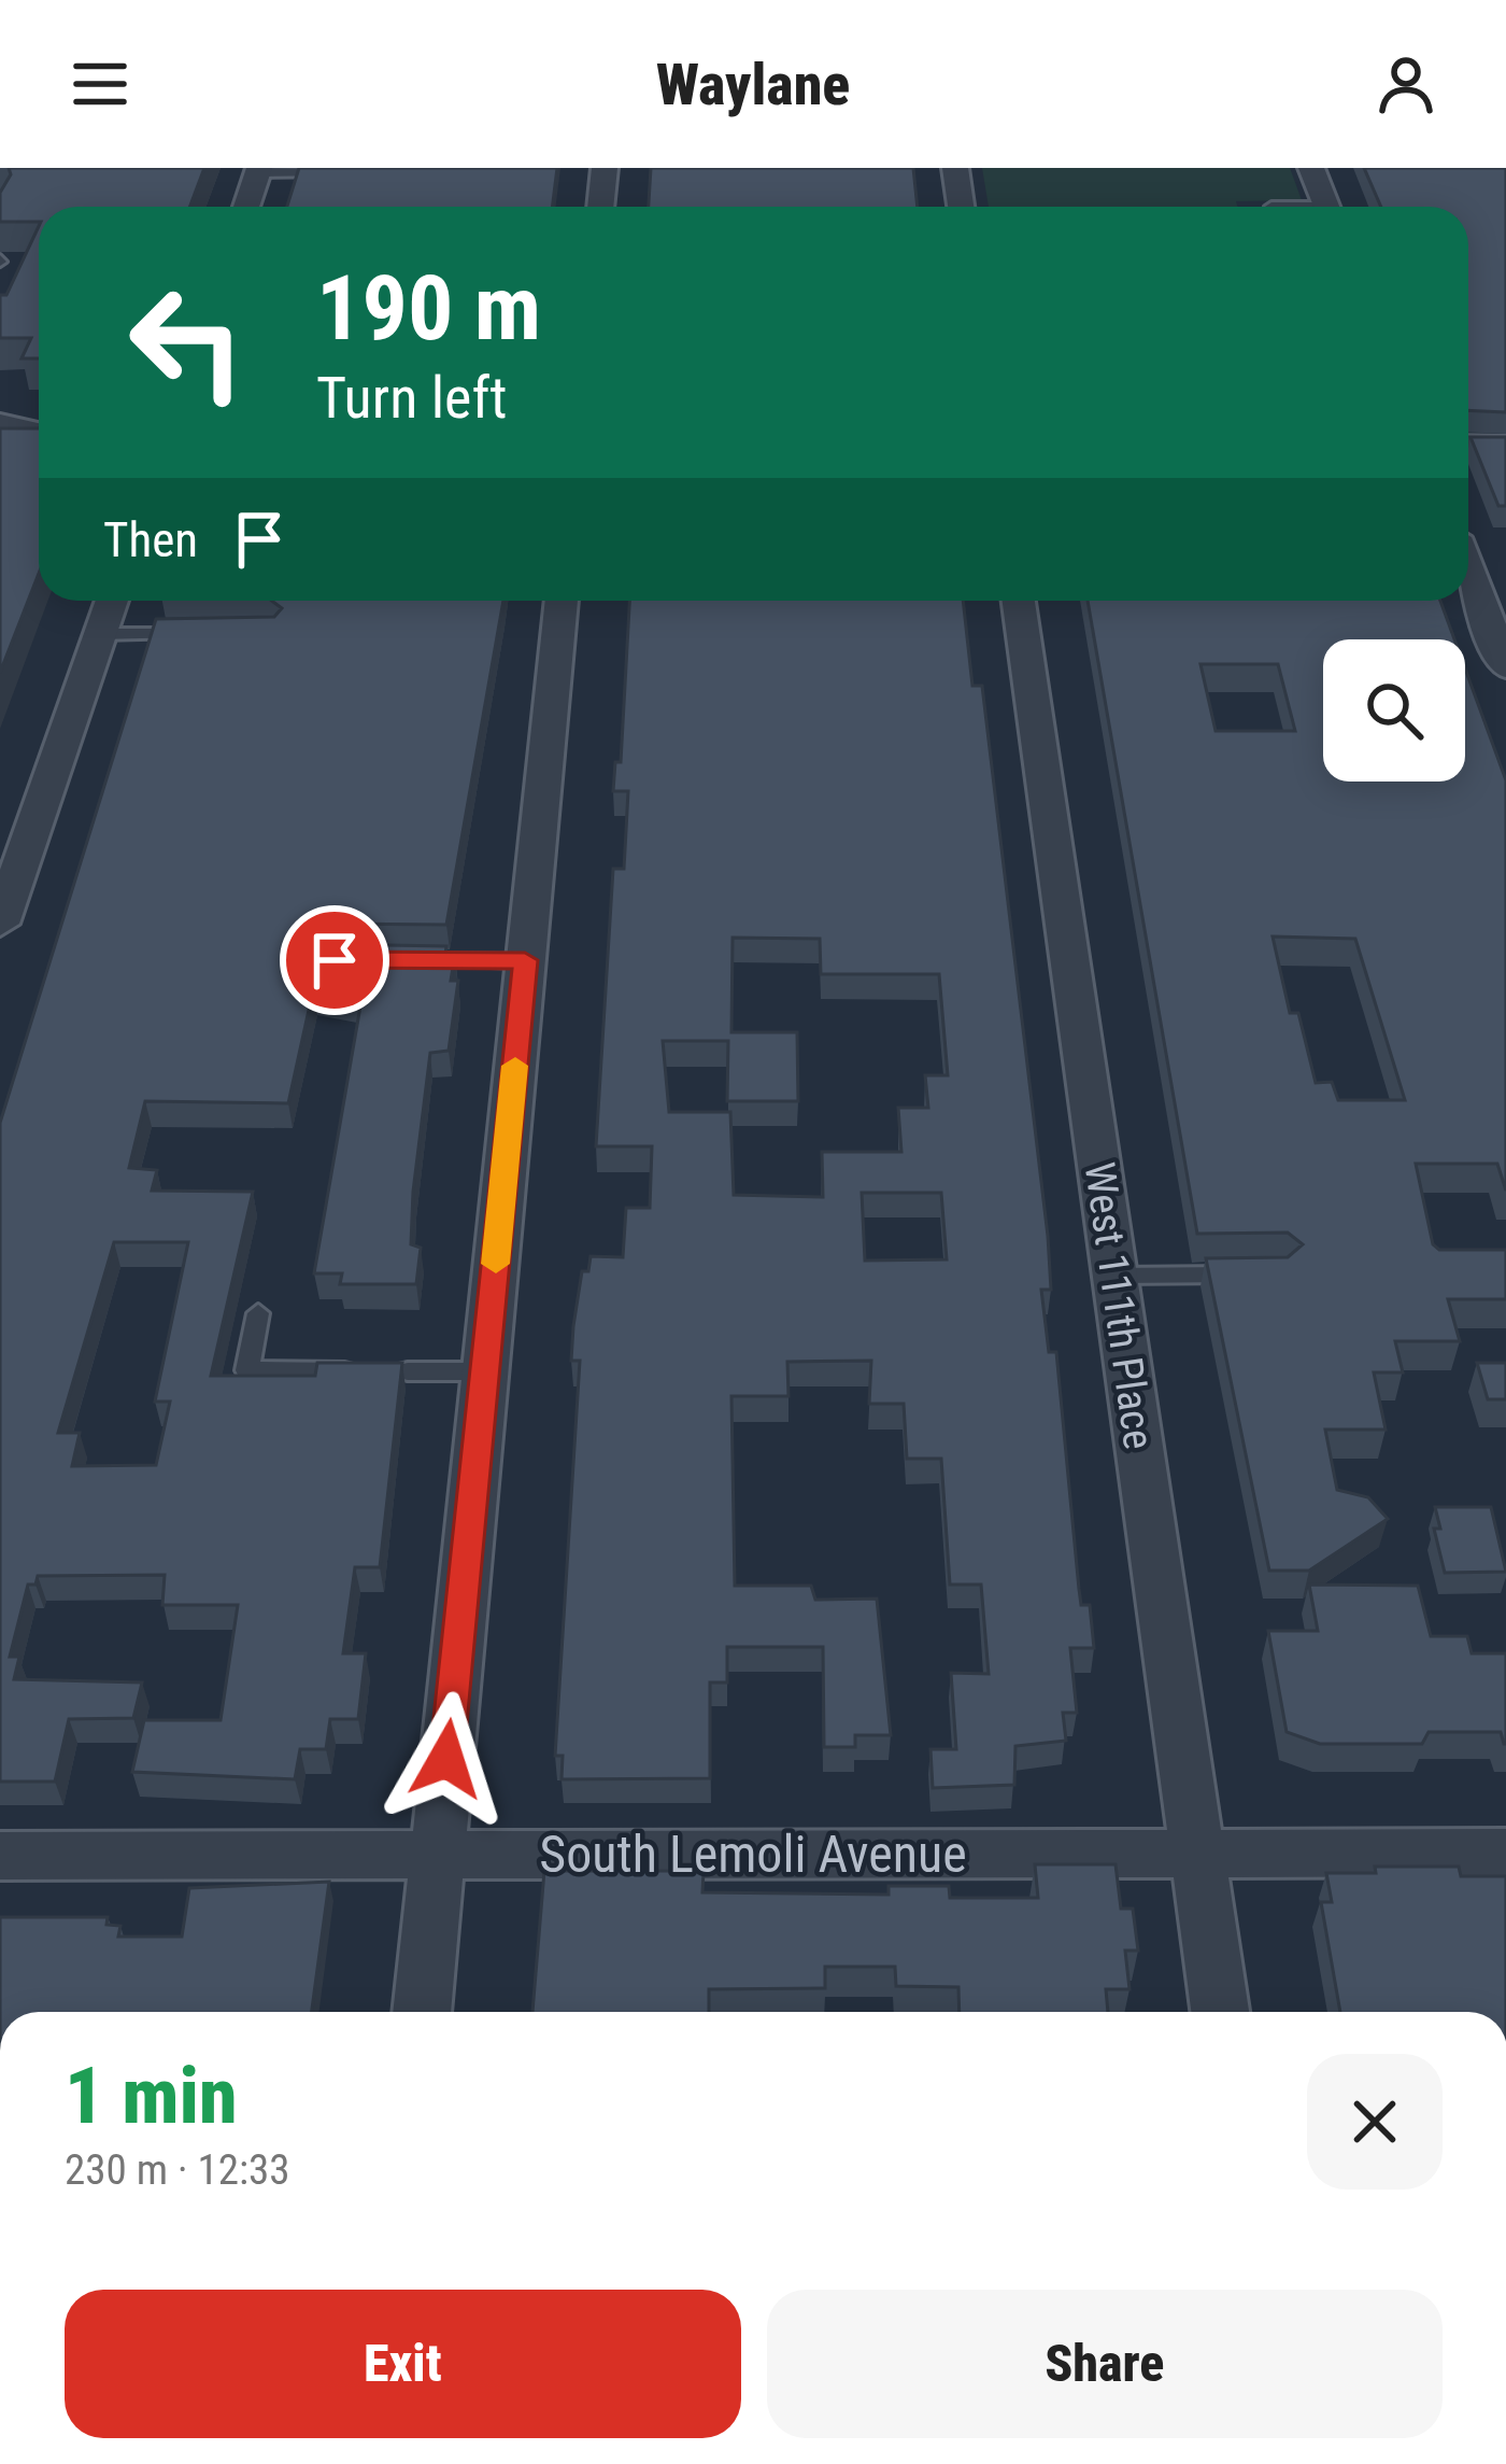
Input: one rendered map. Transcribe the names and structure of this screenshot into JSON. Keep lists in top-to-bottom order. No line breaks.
{"streets":{"street":["West 111th Place","South Lemoli Avenue"]},"crossings":[["West 111th Place","South Lemoli Avenue"]],"page":{"header":"Waylane","turn":["190 m","Turn left"],"then":"Then","heading":["1 min","230 m · 12:33"],"buttons":["Exit","Share"]}}
